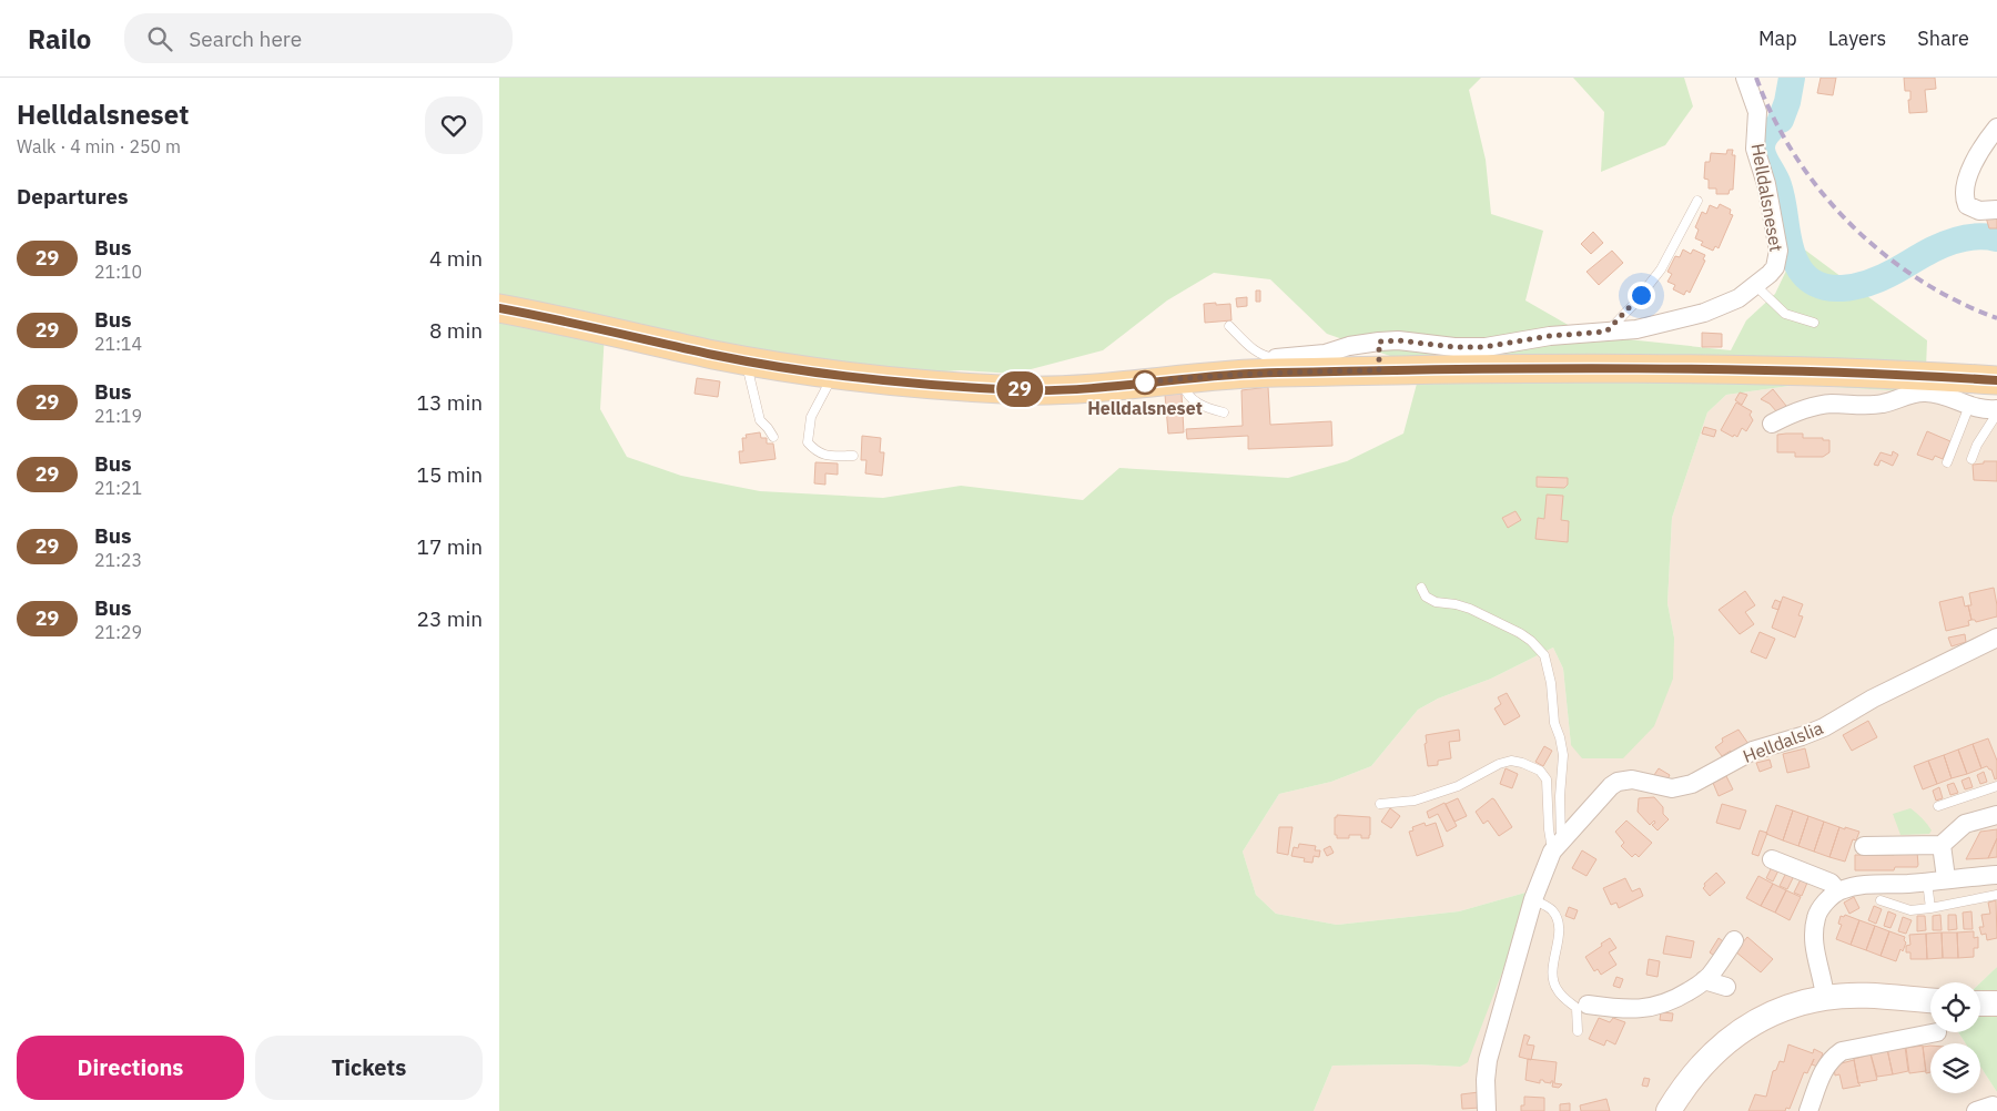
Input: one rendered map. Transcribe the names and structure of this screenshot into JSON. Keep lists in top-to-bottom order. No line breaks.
{"streets":{"street":["Helldalsneset","Helldalslia"]},"places":["Helldalsneset"],"lines":["bus line 29"],"page":{"header":"Railo","search":"Search here","nav":["Map","Layers","Share"],"heading":[["Helldalsneset","Walk · 4 min · 250 m"],"Departures"],"on_map":"29","list":[{"mark":"29","name":"Bus","note":"21:10","value":"4 min"},{"mark":"29","name":"Bus","note":"21:14","value":"8 min"},{"mark":"29","name":"Bus","note":"21:19","value":"13 min"},{"mark":"29","name":"Bus","note":"21:21","value":"15 min"},{"mark":"29","name":"Bus","note":"21:23","value":"17 min"},{"mark":"29","name":"Bus","note":"21:29","value":"23 min"}],"buttons":["Directions","Tickets"]}}
